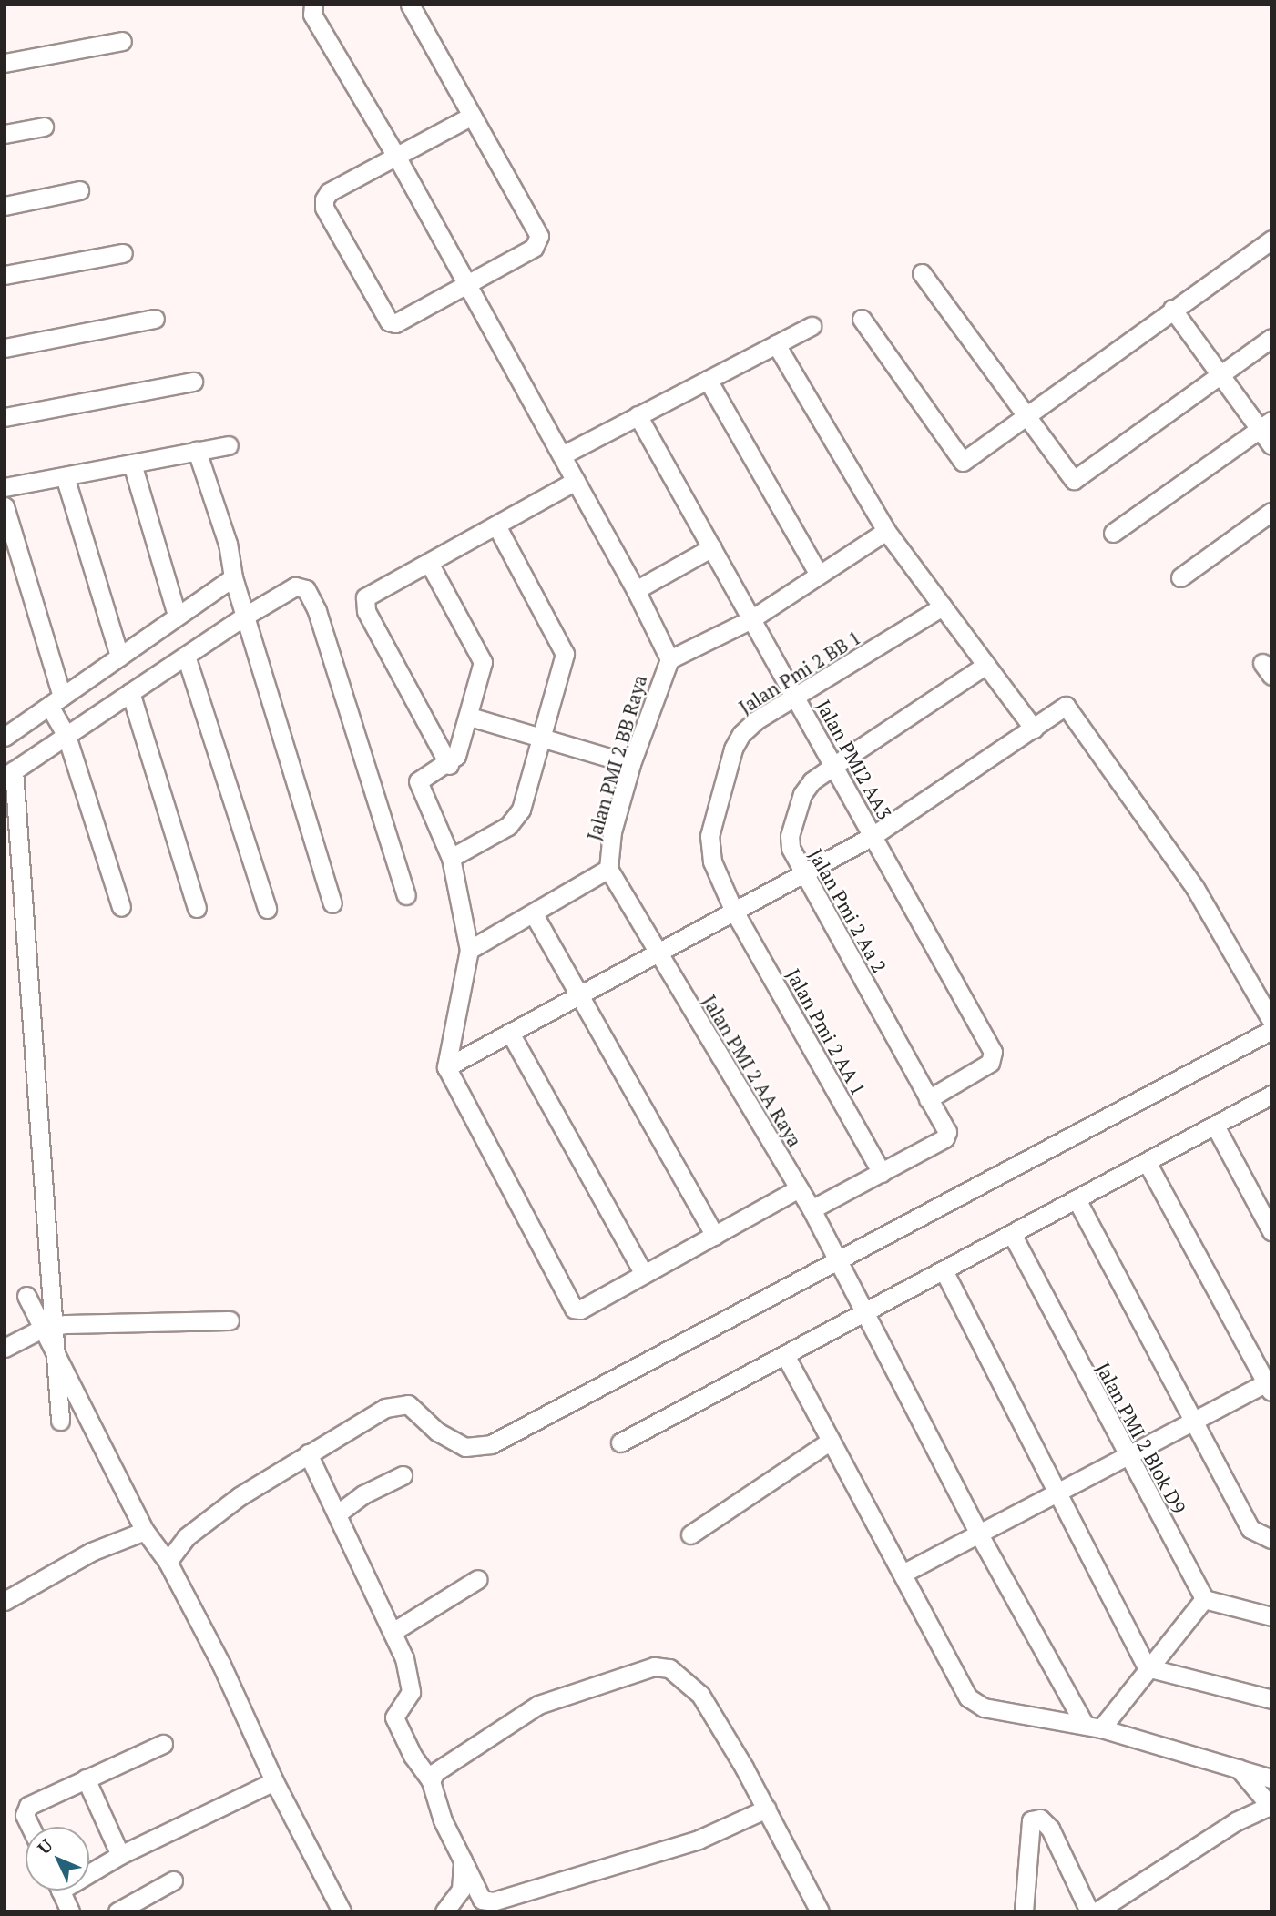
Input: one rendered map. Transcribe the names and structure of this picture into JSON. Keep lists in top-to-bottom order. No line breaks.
{"streets":{"street":["Jalan Pmi 2 BB 1","Jalan PMI 2 BB Raya","Jalan PMI2 AA3","Jalan Pmi 2 Aa 2","Jalan Pmi 2 AA 1","Jalan PMI 2 AA Raya","Jalan PMI 2 Blok D9"]},"crossings":[["Jalan Pmi 2 BB 1","Jalan PMI2 AA3"],["Jalan Pmi 2 BB 1","Jalan Pmi 2 AA 1"],["Jalan PMI 2 BB Raya","Jalan PMI2 AA3"],["Jalan PMI 2 BB Raya","Jalan PMI 2 AA Raya"],["Jalan PMI2 AA3","Jalan Pmi 2 Aa 2"],["Jalan Pmi 2 Aa 2","Jalan Pmi 2 AA 1"]],"north":"top left"}
